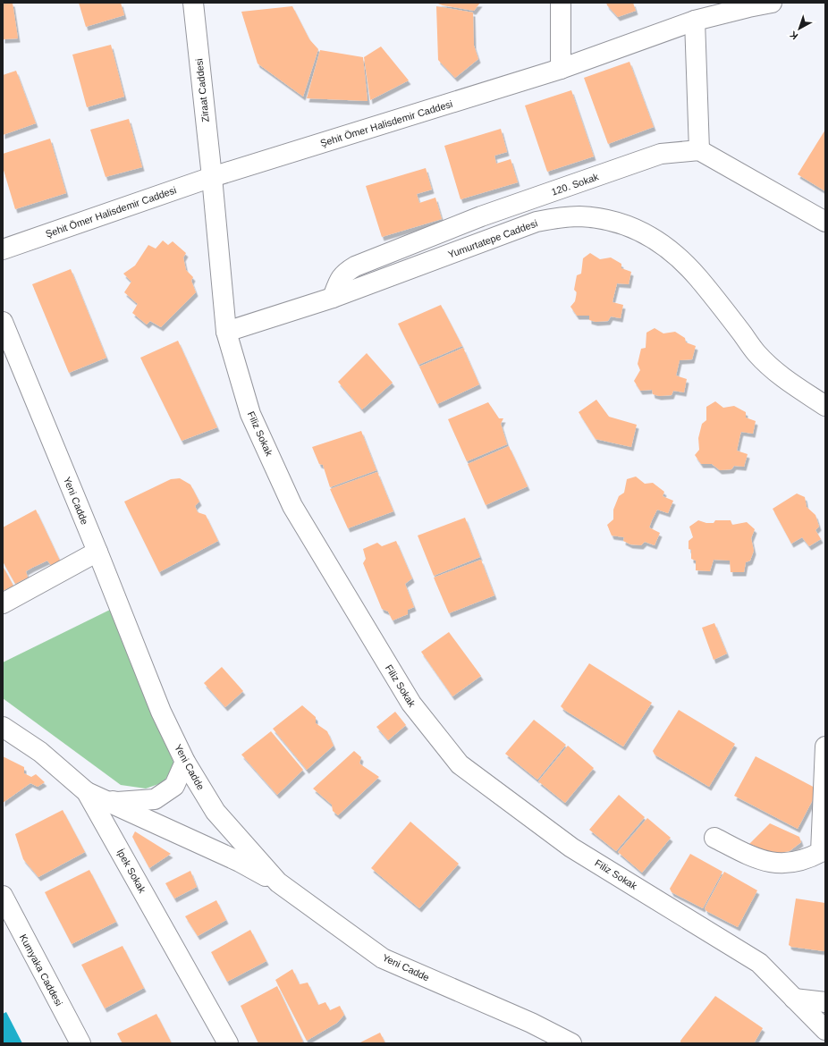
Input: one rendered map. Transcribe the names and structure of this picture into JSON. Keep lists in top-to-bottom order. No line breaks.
{"streets":{"street":["Ziraat Caddesi","Şehit Ömer Halisdemir Caddesi","120. Sokak","Yumurtatepe Caddesi","Filiz Sokak","Yeni Cadde","İpek Sokak","Kumyaka Caddesi"]},"crossings":[["Ziraat Caddesi","Şehit Ömer Halisdemir Caddesi"],["Ziraat Caddesi","Filiz Sokak"],["Şehit Ömer Halisdemir Caddesi","Filiz Sokak"],["120. Sokak","Yumurtatepe Caddesi"],["Yumurtatepe Caddesi","Filiz Sokak"]],"north":"bottom left"}
